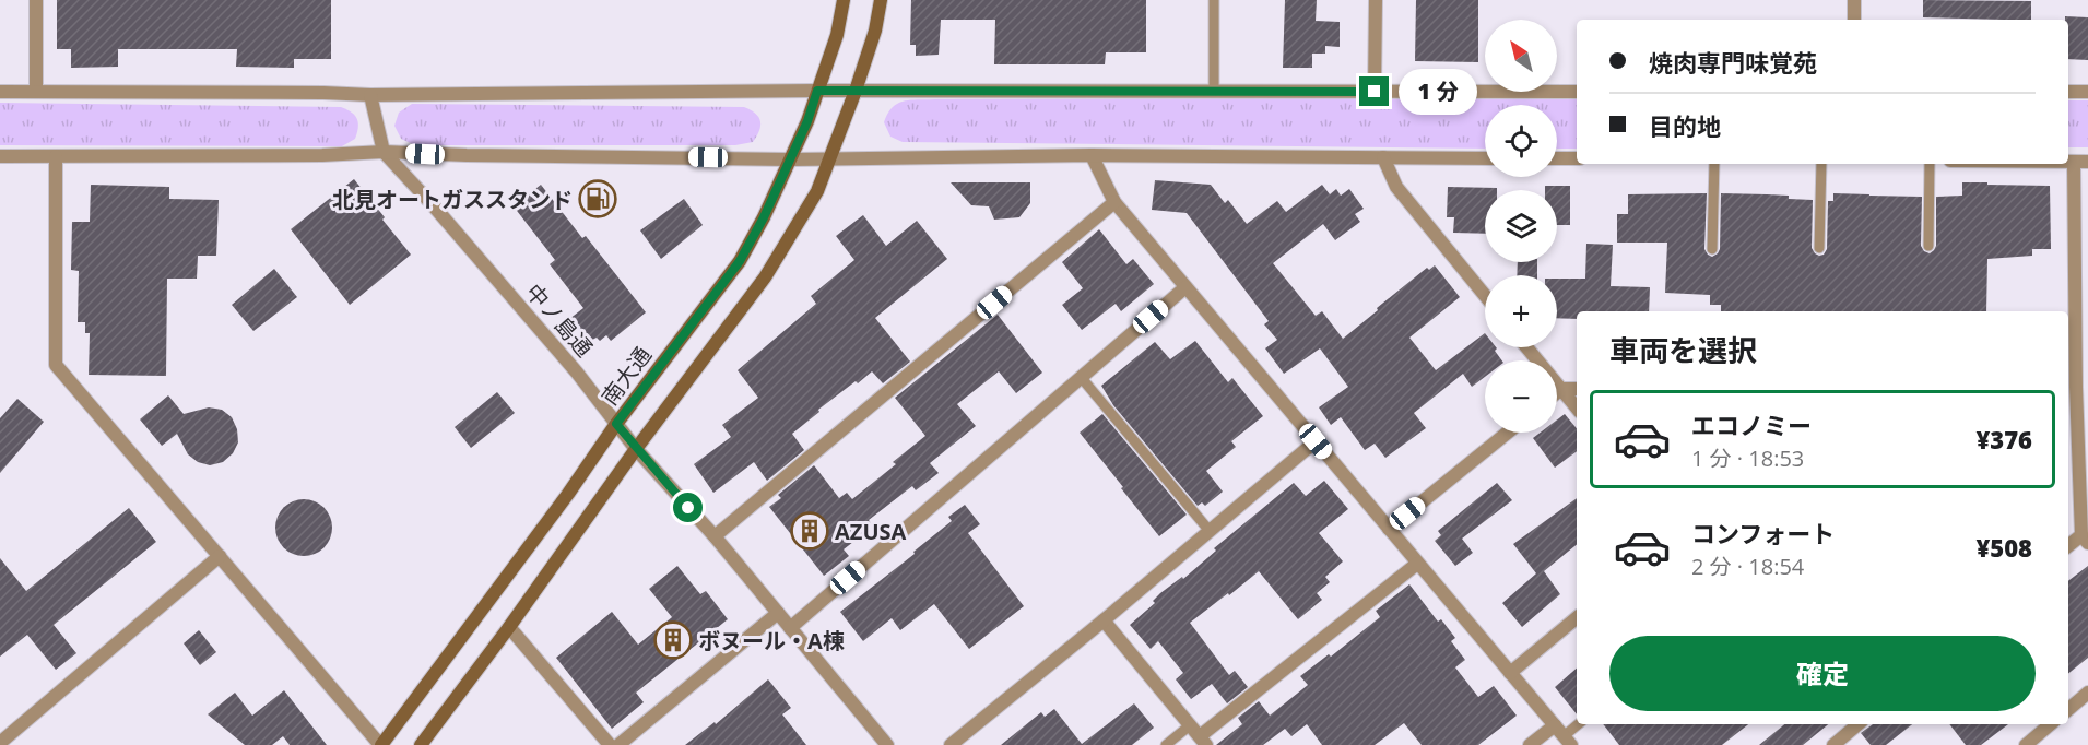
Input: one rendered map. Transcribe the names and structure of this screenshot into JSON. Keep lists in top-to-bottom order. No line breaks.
{"streets":{"street":["中ノ島通","南大通"]},"crossings":[["中ノ島通","南大通"]],"places":{"fuel station":["北見オートガススタンド"],"building":["AZUSA","ボヌール・A棟"]},"north":"top left","page":{"map_buttons":["+","−"],"banner":["焼肉専門味覚苑","目的地"],"bubble":"1 分","heading":"車両を選択","list":[{"name":"エコノミー","note":"1 分 · 18:53","value":"¥376"},{"name":"コンフォート","note":"2 分 · 18:54","value":"¥508"}],"buttons":"確定"}}
